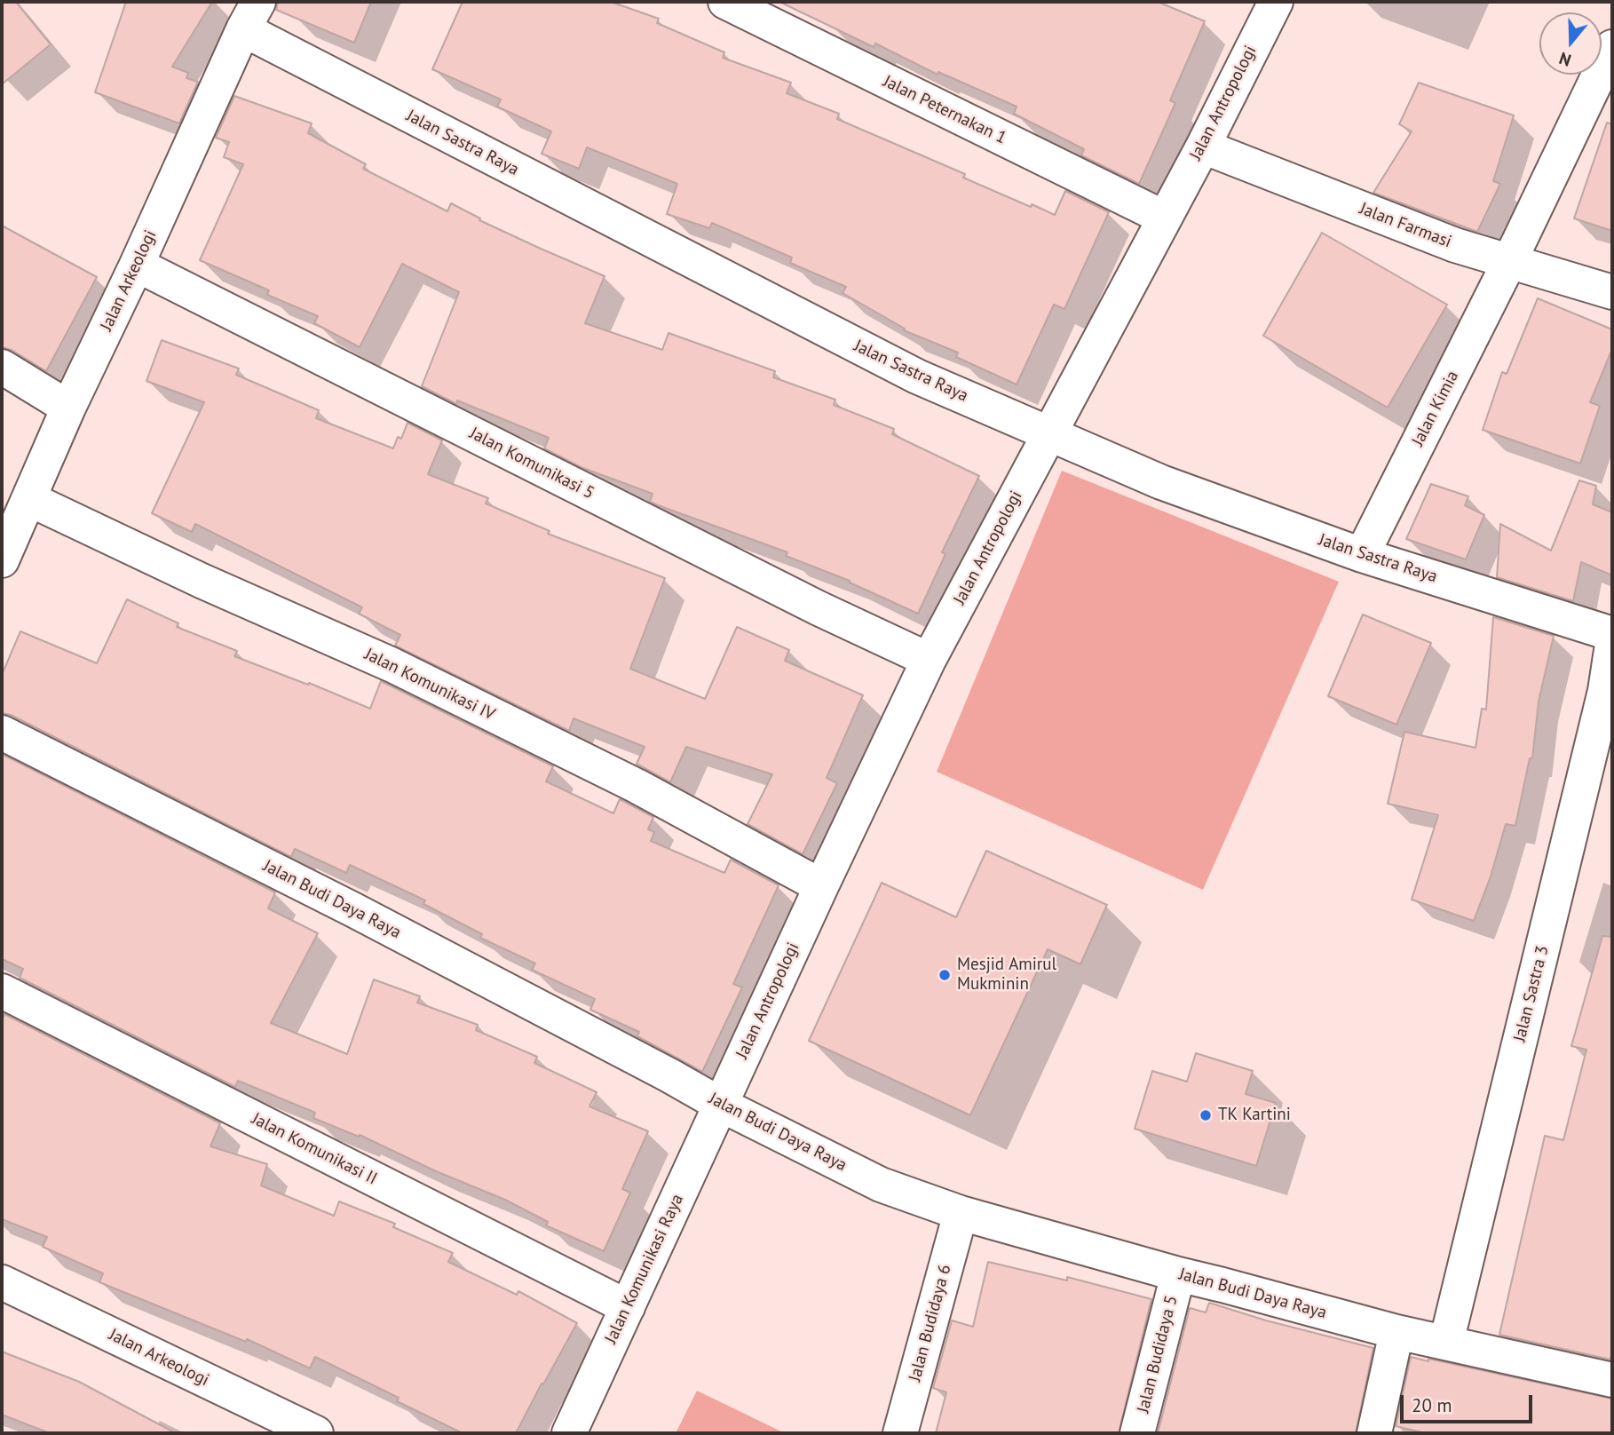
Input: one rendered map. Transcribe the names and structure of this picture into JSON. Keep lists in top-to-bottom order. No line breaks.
{"streets":{"street":["Jalan Antropologi","Jalan Peternakan 1","Jalan Sastra Raya","Jalan Farmasi","Jalan Arkeologi","Jalan Kimia","Jalan Komunikasi 5","Jalan Komunikasi IV","Jalan Budi Daya Raya","Jalan Sastra 3","Jalan Komunikasi II","Jalan Komunikasi Raya","Jalan Budidaya 6","Jalan Budidaya 5"]},"crossings":[["Jalan Antropologi","Jalan Peternakan 1"],["Jalan Antropologi","Jalan Sastra Raya"],["Jalan Antropologi","Jalan Farmasi"],["Jalan Antropologi","Jalan Komunikasi 5"],["Jalan Antropologi","Jalan Komunikasi IV"],["Jalan Antropologi","Jalan Budi Daya Raya"],["Jalan Antropologi","Jalan Komunikasi Raya"],["Jalan Sastra Raya","Jalan Arkeologi"],["Jalan Sastra Raya","Jalan Kimia"],["Jalan Farmasi","Jalan Kimia"],["Jalan Arkeologi","Jalan Komunikasi 5"],["Jalan Arkeologi","Jalan Komunikasi IV"],["Jalan Budi Daya Raya","Jalan Sastra 3"],["Jalan Budi Daya Raya","Jalan Komunikasi Raya"],["Jalan Budi Daya Raya","Jalan Budidaya 6"],["Jalan Budi Daya Raya","Jalan Budidaya 5"],["Jalan Komunikasi II","Jalan Komunikasi Raya"]],"places":["Mesjid Amirul Mukminin","TK Kartini"],"scale_bar":"20 m","north":"bottom"}
